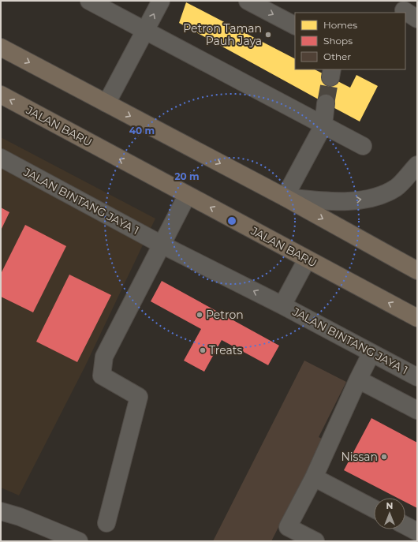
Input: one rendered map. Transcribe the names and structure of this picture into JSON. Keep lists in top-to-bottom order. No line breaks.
{"streets":{"highway":["JALAN BARU"],"street":["JALAN BINTANG JAYA 1"]},"crossings":[["JALAN BARU","JALAN BINTANG JAYA 1"]],"places":["Petron Taman Pauh Jaya","Petron","Treats","Nissan"],"legend":["Homes","Shops","Other"],"north":"top","rings":["40 m","20 m"]}
